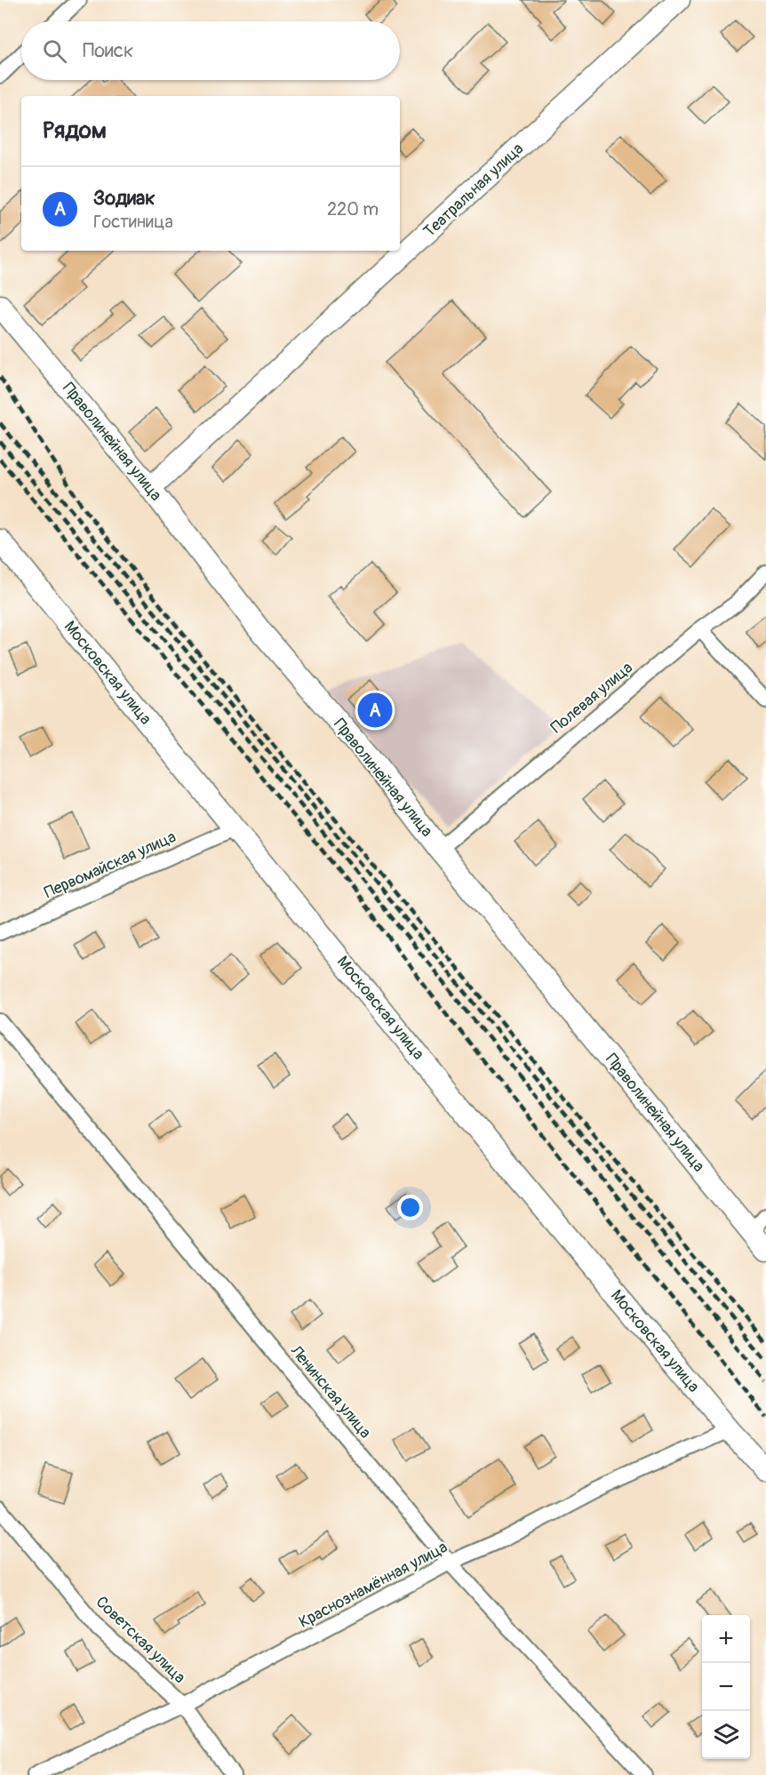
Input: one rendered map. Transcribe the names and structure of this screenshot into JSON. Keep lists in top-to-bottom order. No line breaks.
{"streets":{"main road":["Театральная улица","Праволинейная улица","Московская улица"],"street":["Полевая улица","Первомайская улица","Ленинская улица","Краснознамённая улица","Советская улица"]},"crossings":[["Театральная улица","Праволинейная улица"],["Праволинейная улица","Полевая улица"],["Московская улица","Первомайская улица"],["Московская улица","Краснознамённая улица"],["Ленинская улица","Краснознамённая улица"],["Краснознамённая улица","Советская улица"]],"page":{"search":"Поиск","heading":"Рядом","list":[{"mark":"A","name":"Зодиак","note":"Гостиница","value":"220 m"}],"pins":"A","map_buttons":["+","−"]}}
